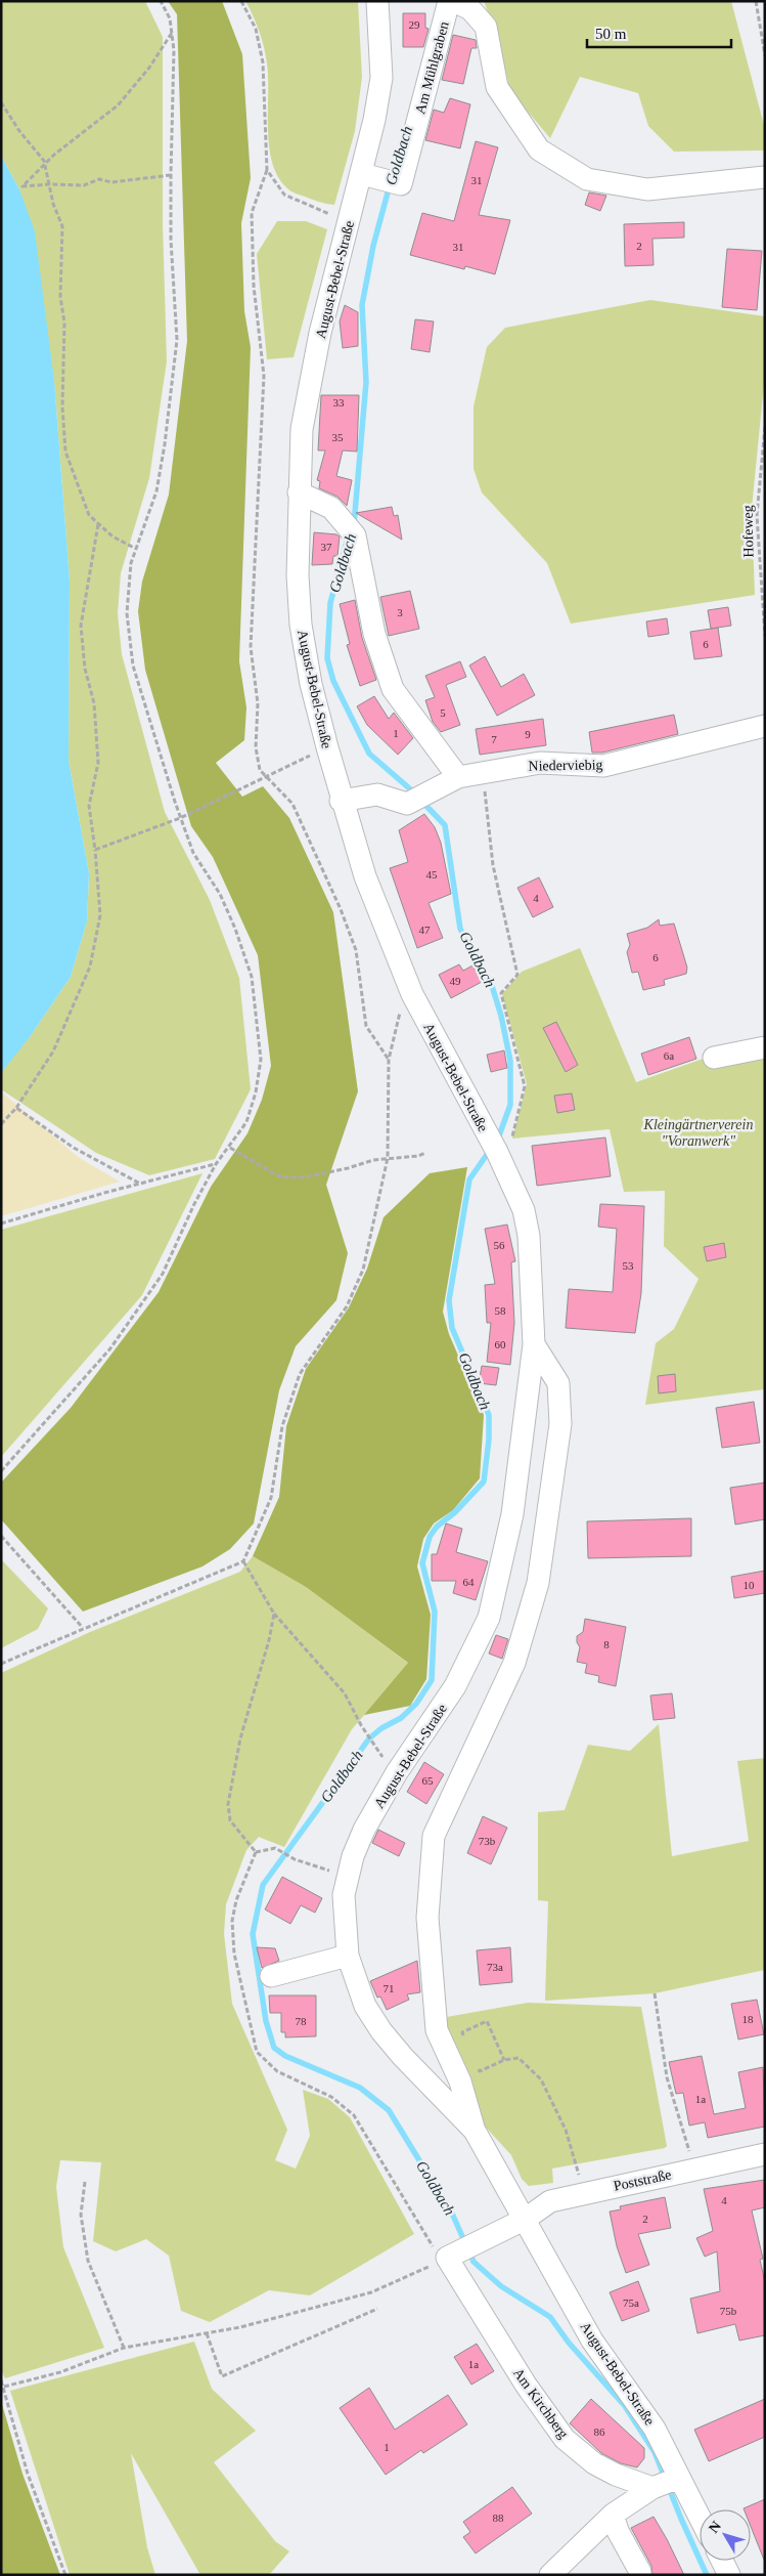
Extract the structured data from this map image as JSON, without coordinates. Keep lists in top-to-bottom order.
{
  "streets": {
    "street": [
      "Am Mühlgraben",
      "August-Bebel-Straße",
      "Niederviebig",
      "Poststraße",
      "Am Kirchberg"
    ],
    "path": ["Hofeweg"]
  },
  "crossings": [
    ["Am Mühlgraben", "August-Bebel-Straße"],
    ["August-Bebel-Straße", "Niederviebig"],
    ["August-Bebel-Straße", "Poststraße"]
  ],
  "water": ["Goldbach"],
  "parks": ["Kleingärtnerverein \"Voranwerk\""],
  "house_numbers": [
    "29",
    "31",
    "2",
    "31",
    "33",
    "35",
    "37",
    "3",
    "6",
    "5",
    "1",
    "9",
    "7",
    "45",
    "4",
    "47",
    "6",
    "49",
    "6a",
    "56",
    "53",
    "58",
    "60",
    "64",
    "10",
    "8",
    "65",
    "73b",
    "73a",
    "71",
    "18",
    "78",
    "1a",
    "4",
    "2",
    "75a",
    "75b",
    "1a",
    "86",
    "1",
    "88"
  ],
  "scale_bar": "50 m",
  "north": "top left"
}
